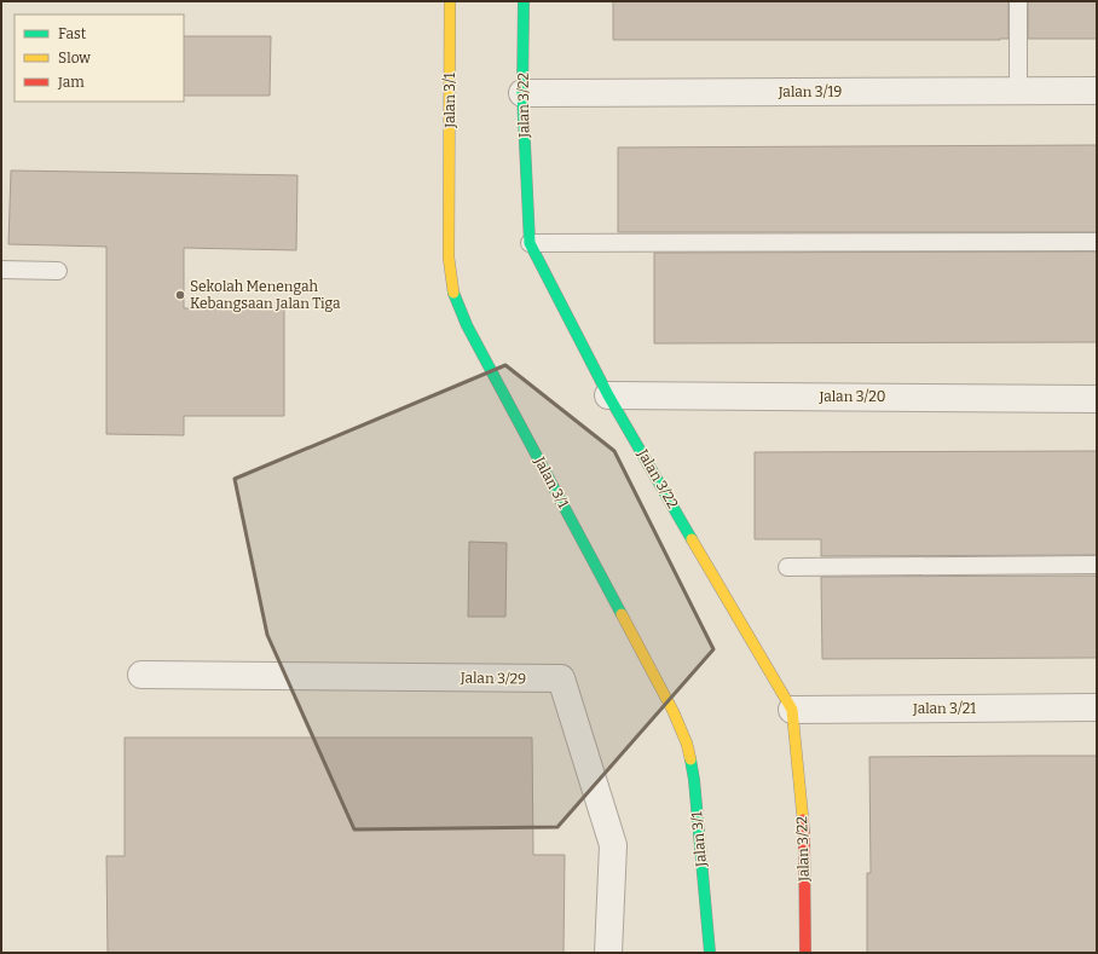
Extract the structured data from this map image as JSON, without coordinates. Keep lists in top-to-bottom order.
{
  "streets": {
    "street": [
      "Jalan 3/19",
      "Jalan 3/1",
      "Jalan 3/22",
      "Jalan 3/20",
      "Jalan 3/29",
      "Jalan 3/21"
    ]
  },
  "crossings": [
    ["Jalan 3/19", "Jalan 3/22"],
    ["Jalan 3/22", "Jalan 3/20"],
    ["Jalan 3/22", "Jalan 3/21"]
  ],
  "places": ["Sekolah Menengah Kebangsaan Jalan Tiga"],
  "legend": ["Fast", "Slow", "Jam"]
}
